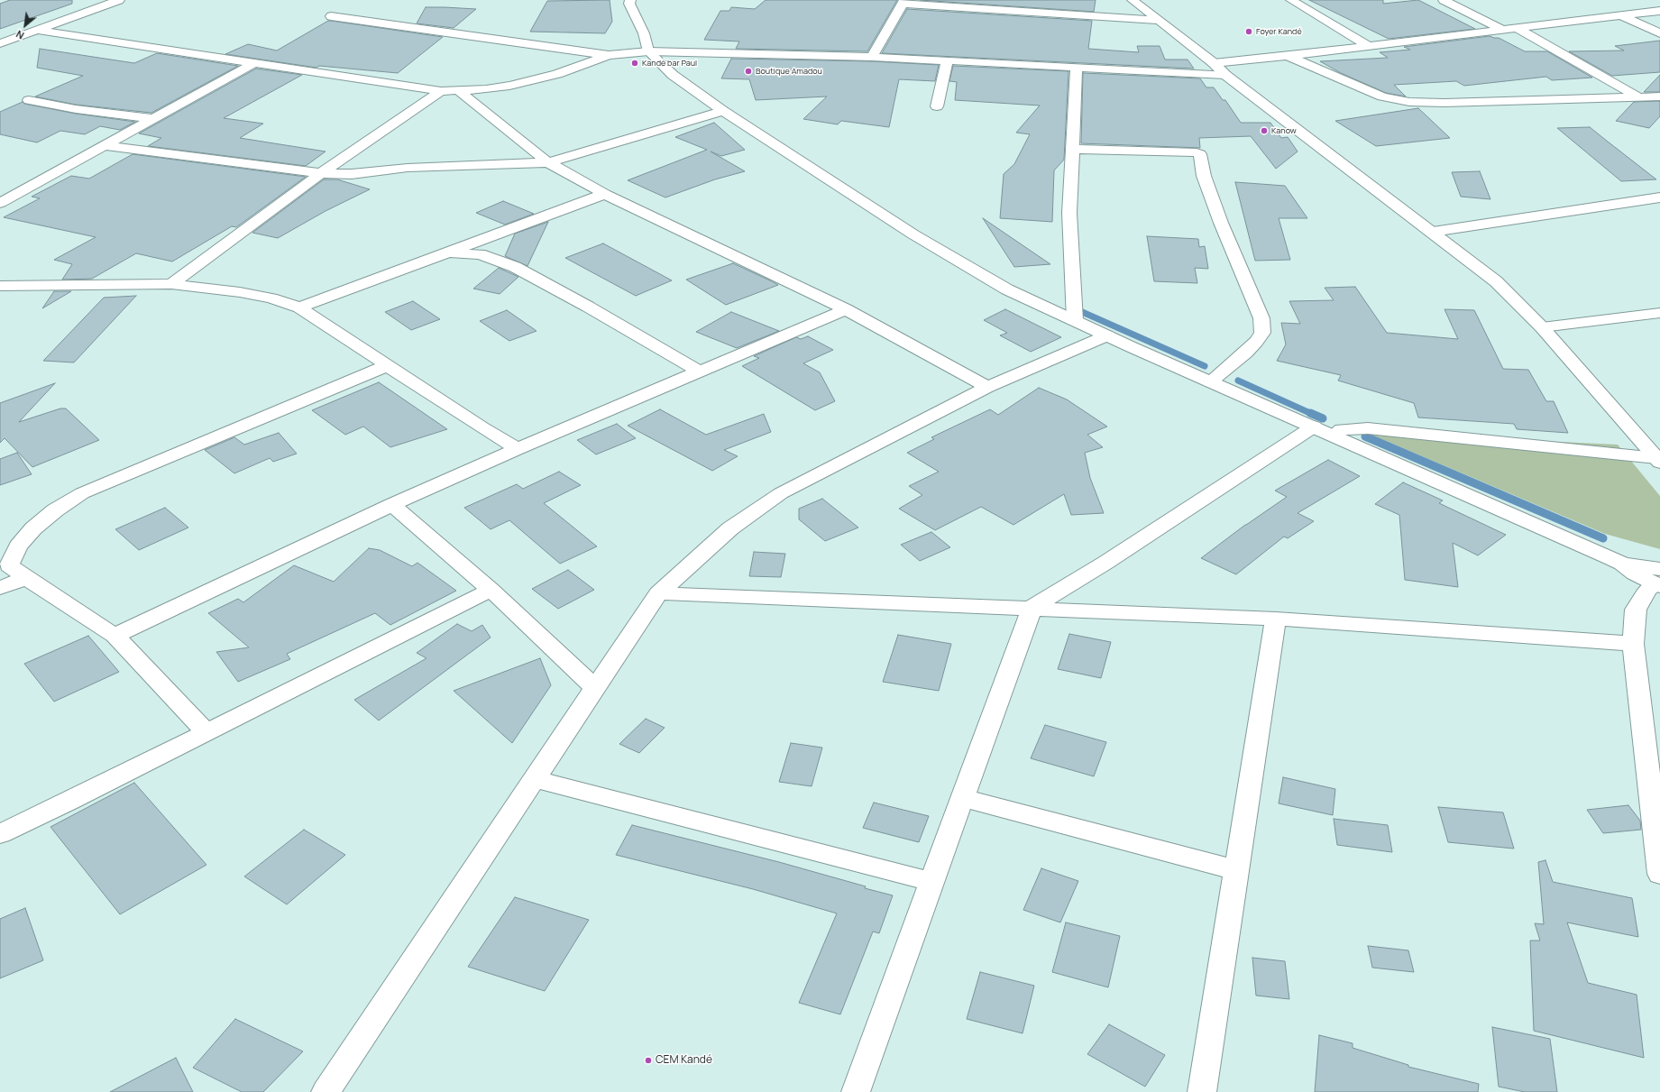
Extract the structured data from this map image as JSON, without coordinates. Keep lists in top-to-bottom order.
{
  "places": [
    "Foyer Kandé",
    "Kandé bar Paul",
    "Boutique Amadou",
    "Kanow",
    "CEM Kandé"
  ],
  "north": "bottom left"
}
